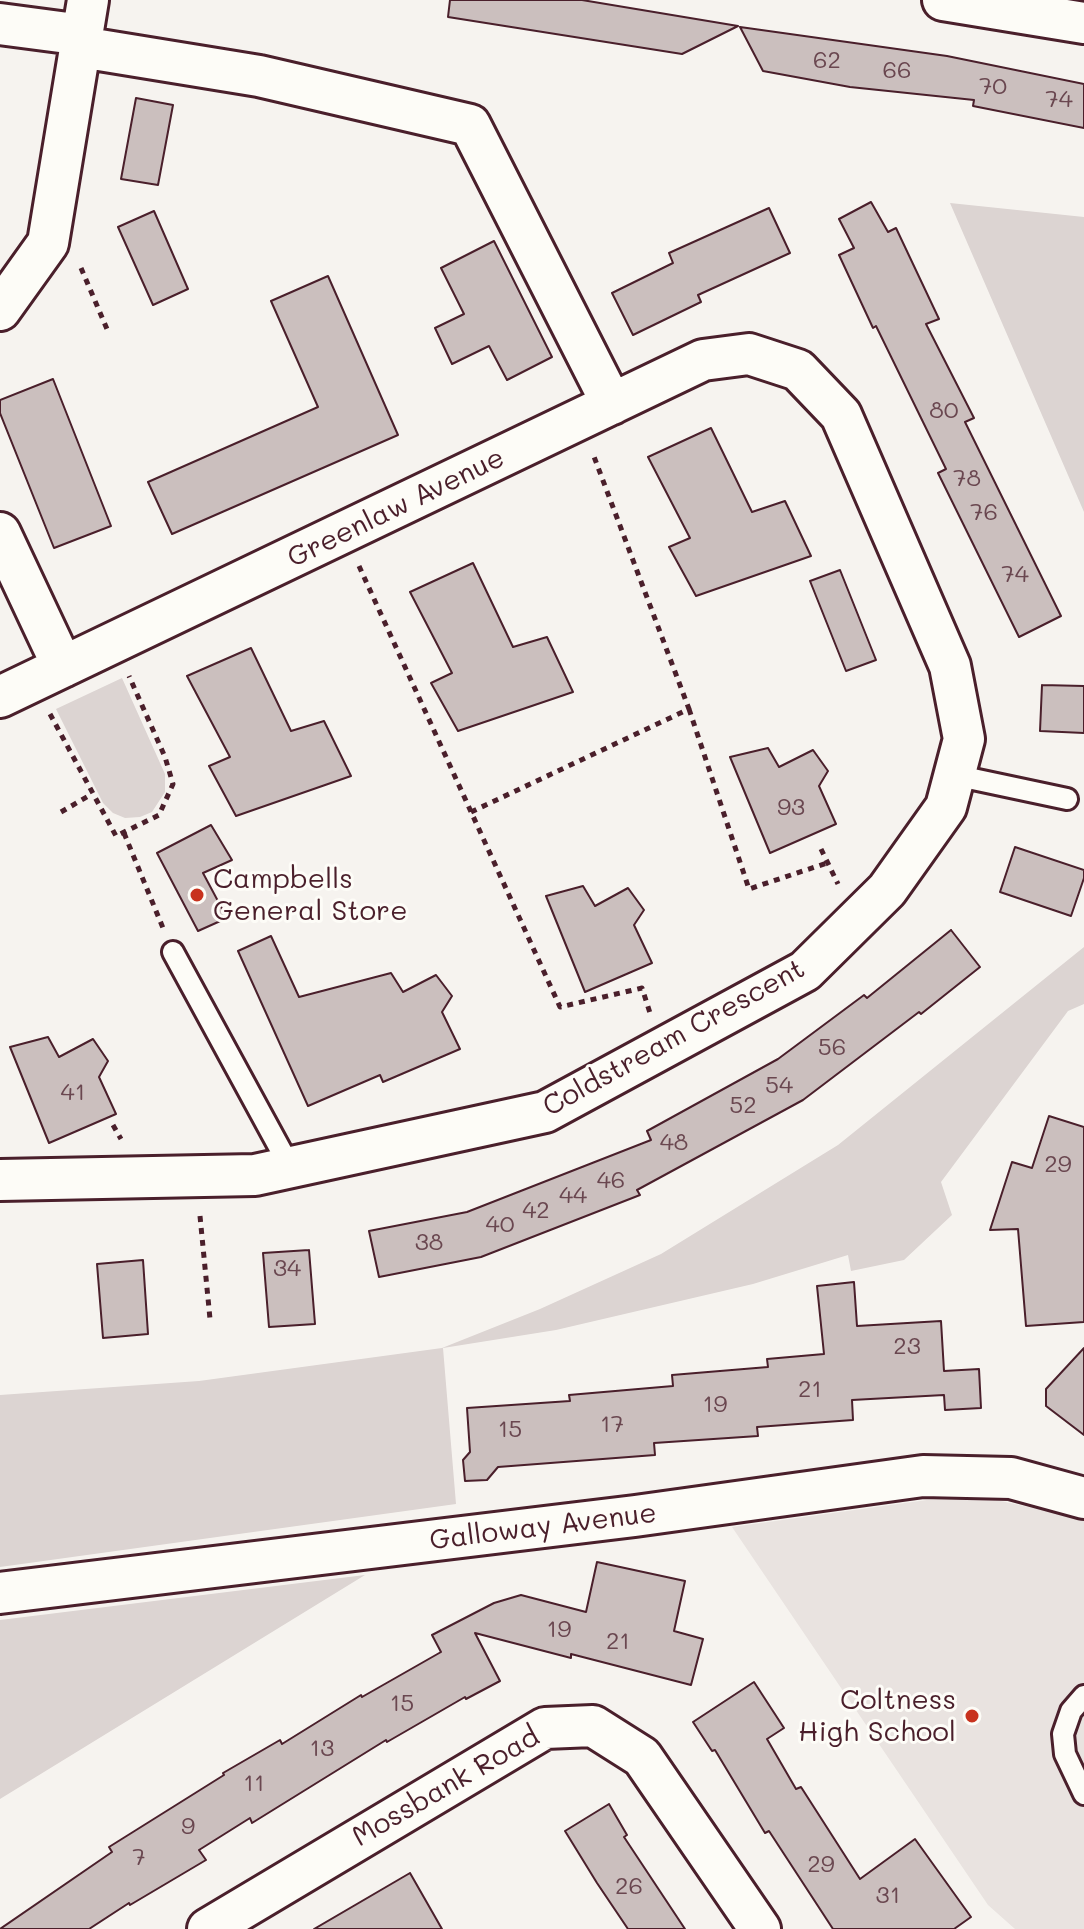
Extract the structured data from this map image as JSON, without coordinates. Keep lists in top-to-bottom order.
{
  "streets": {
    "street": [
      "Greenlaw Avenue",
      "Coldstream Crescent",
      "Galloway Avenue",
      "Mossbank Road"
    ]
  },
  "crossings": [
    ["Greenlaw Avenue", "Coldstream Crescent"]
  ],
  "places": ["Campbells General Store", "Coltness High School"],
  "house_numbers": [
    "62",
    "66",
    "70",
    "74",
    "80",
    "78",
    "76",
    "74",
    "93",
    "56",
    "54",
    "41",
    "52",
    "48",
    "29",
    "46",
    "44",
    "42",
    "40",
    "38",
    "34",
    "23",
    "21",
    "19",
    "17",
    "15",
    "19",
    "21",
    "15",
    "13",
    "11",
    "9",
    "7",
    "29",
    "26",
    "31"
  ]
}
